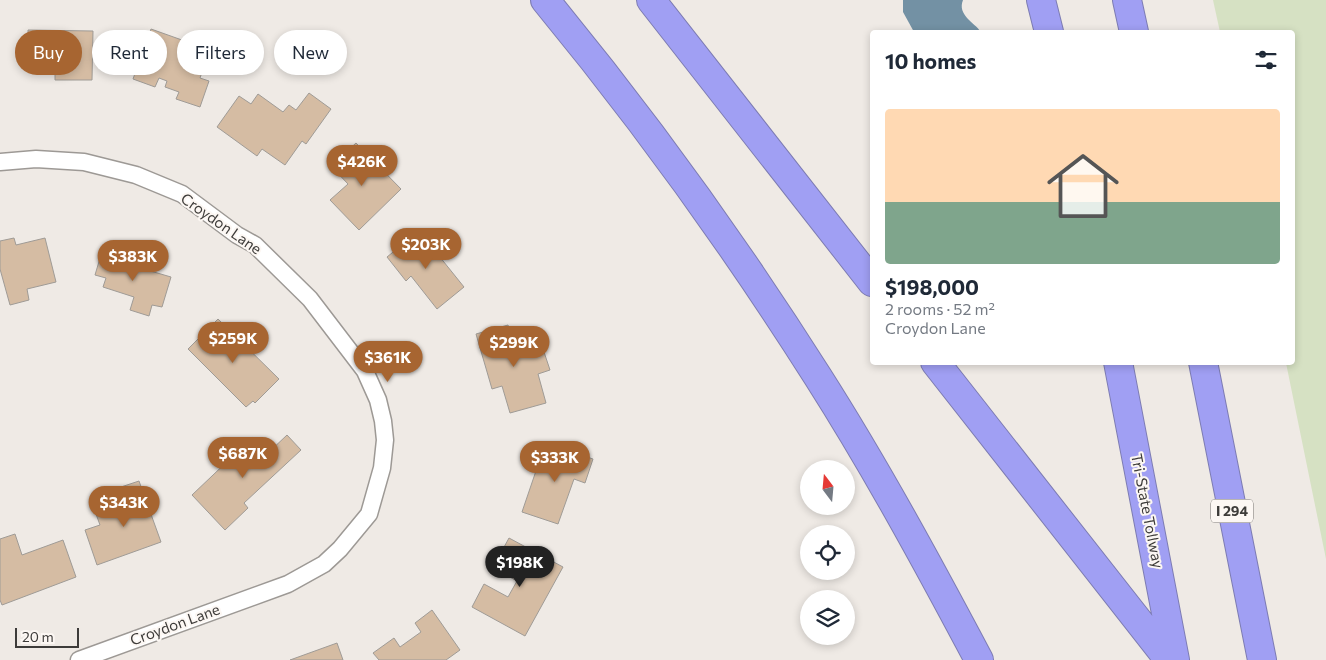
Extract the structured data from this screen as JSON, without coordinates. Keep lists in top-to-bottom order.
{
  "streets": {
    "highway": ["Tri-State Tollway", "I 294"],
    "street": ["Croydon Lane"]
  },
  "scale_bar": "20 m",
  "north": "top",
  "page": {
    "chip": [
      "Buy",
      "Rent",
      "Filters",
      "New"
    ],
    "heading": "10 homes",
    "list": [
      {
        "name": "$198,000",
        "note": "2 rooms · 52 m² · Croydon Lane"
      }
    ],
    "price": [
      "$426K",
      "$203K",
      "$383K",
      "$259K",
      "$299K",
      "$361K",
      "$687K",
      "$333K",
      "$343K",
      "$198K"
    ],
    "scale": "20 m"
  }
}
